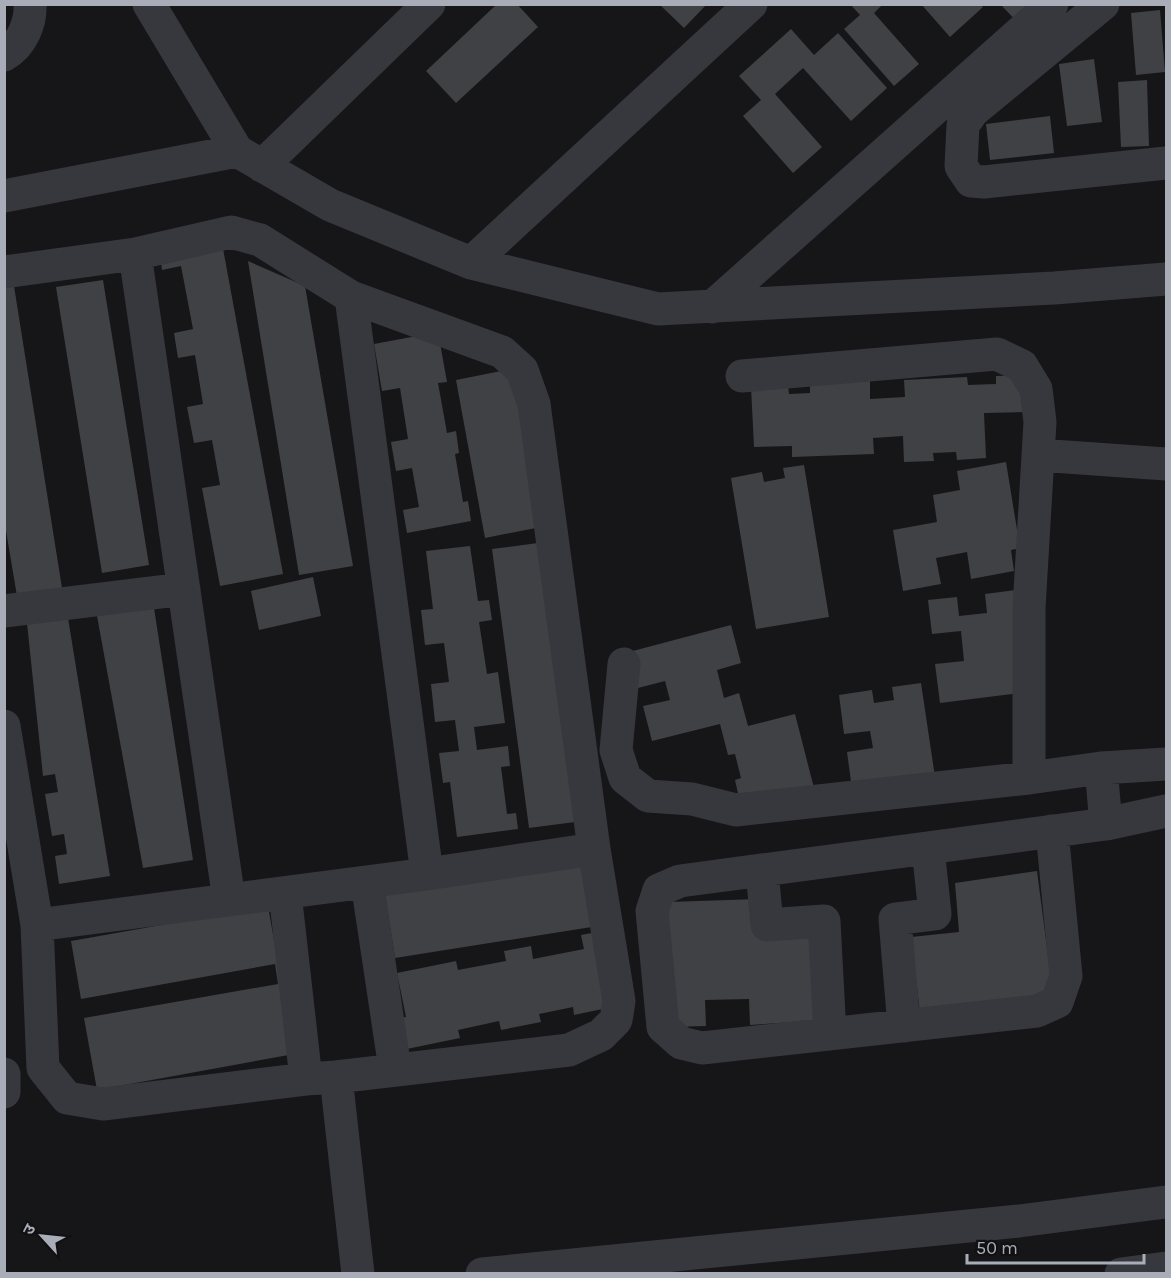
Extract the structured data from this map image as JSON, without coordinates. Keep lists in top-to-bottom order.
{
  "scale_bar": "50 m",
  "north": "top left"
}
